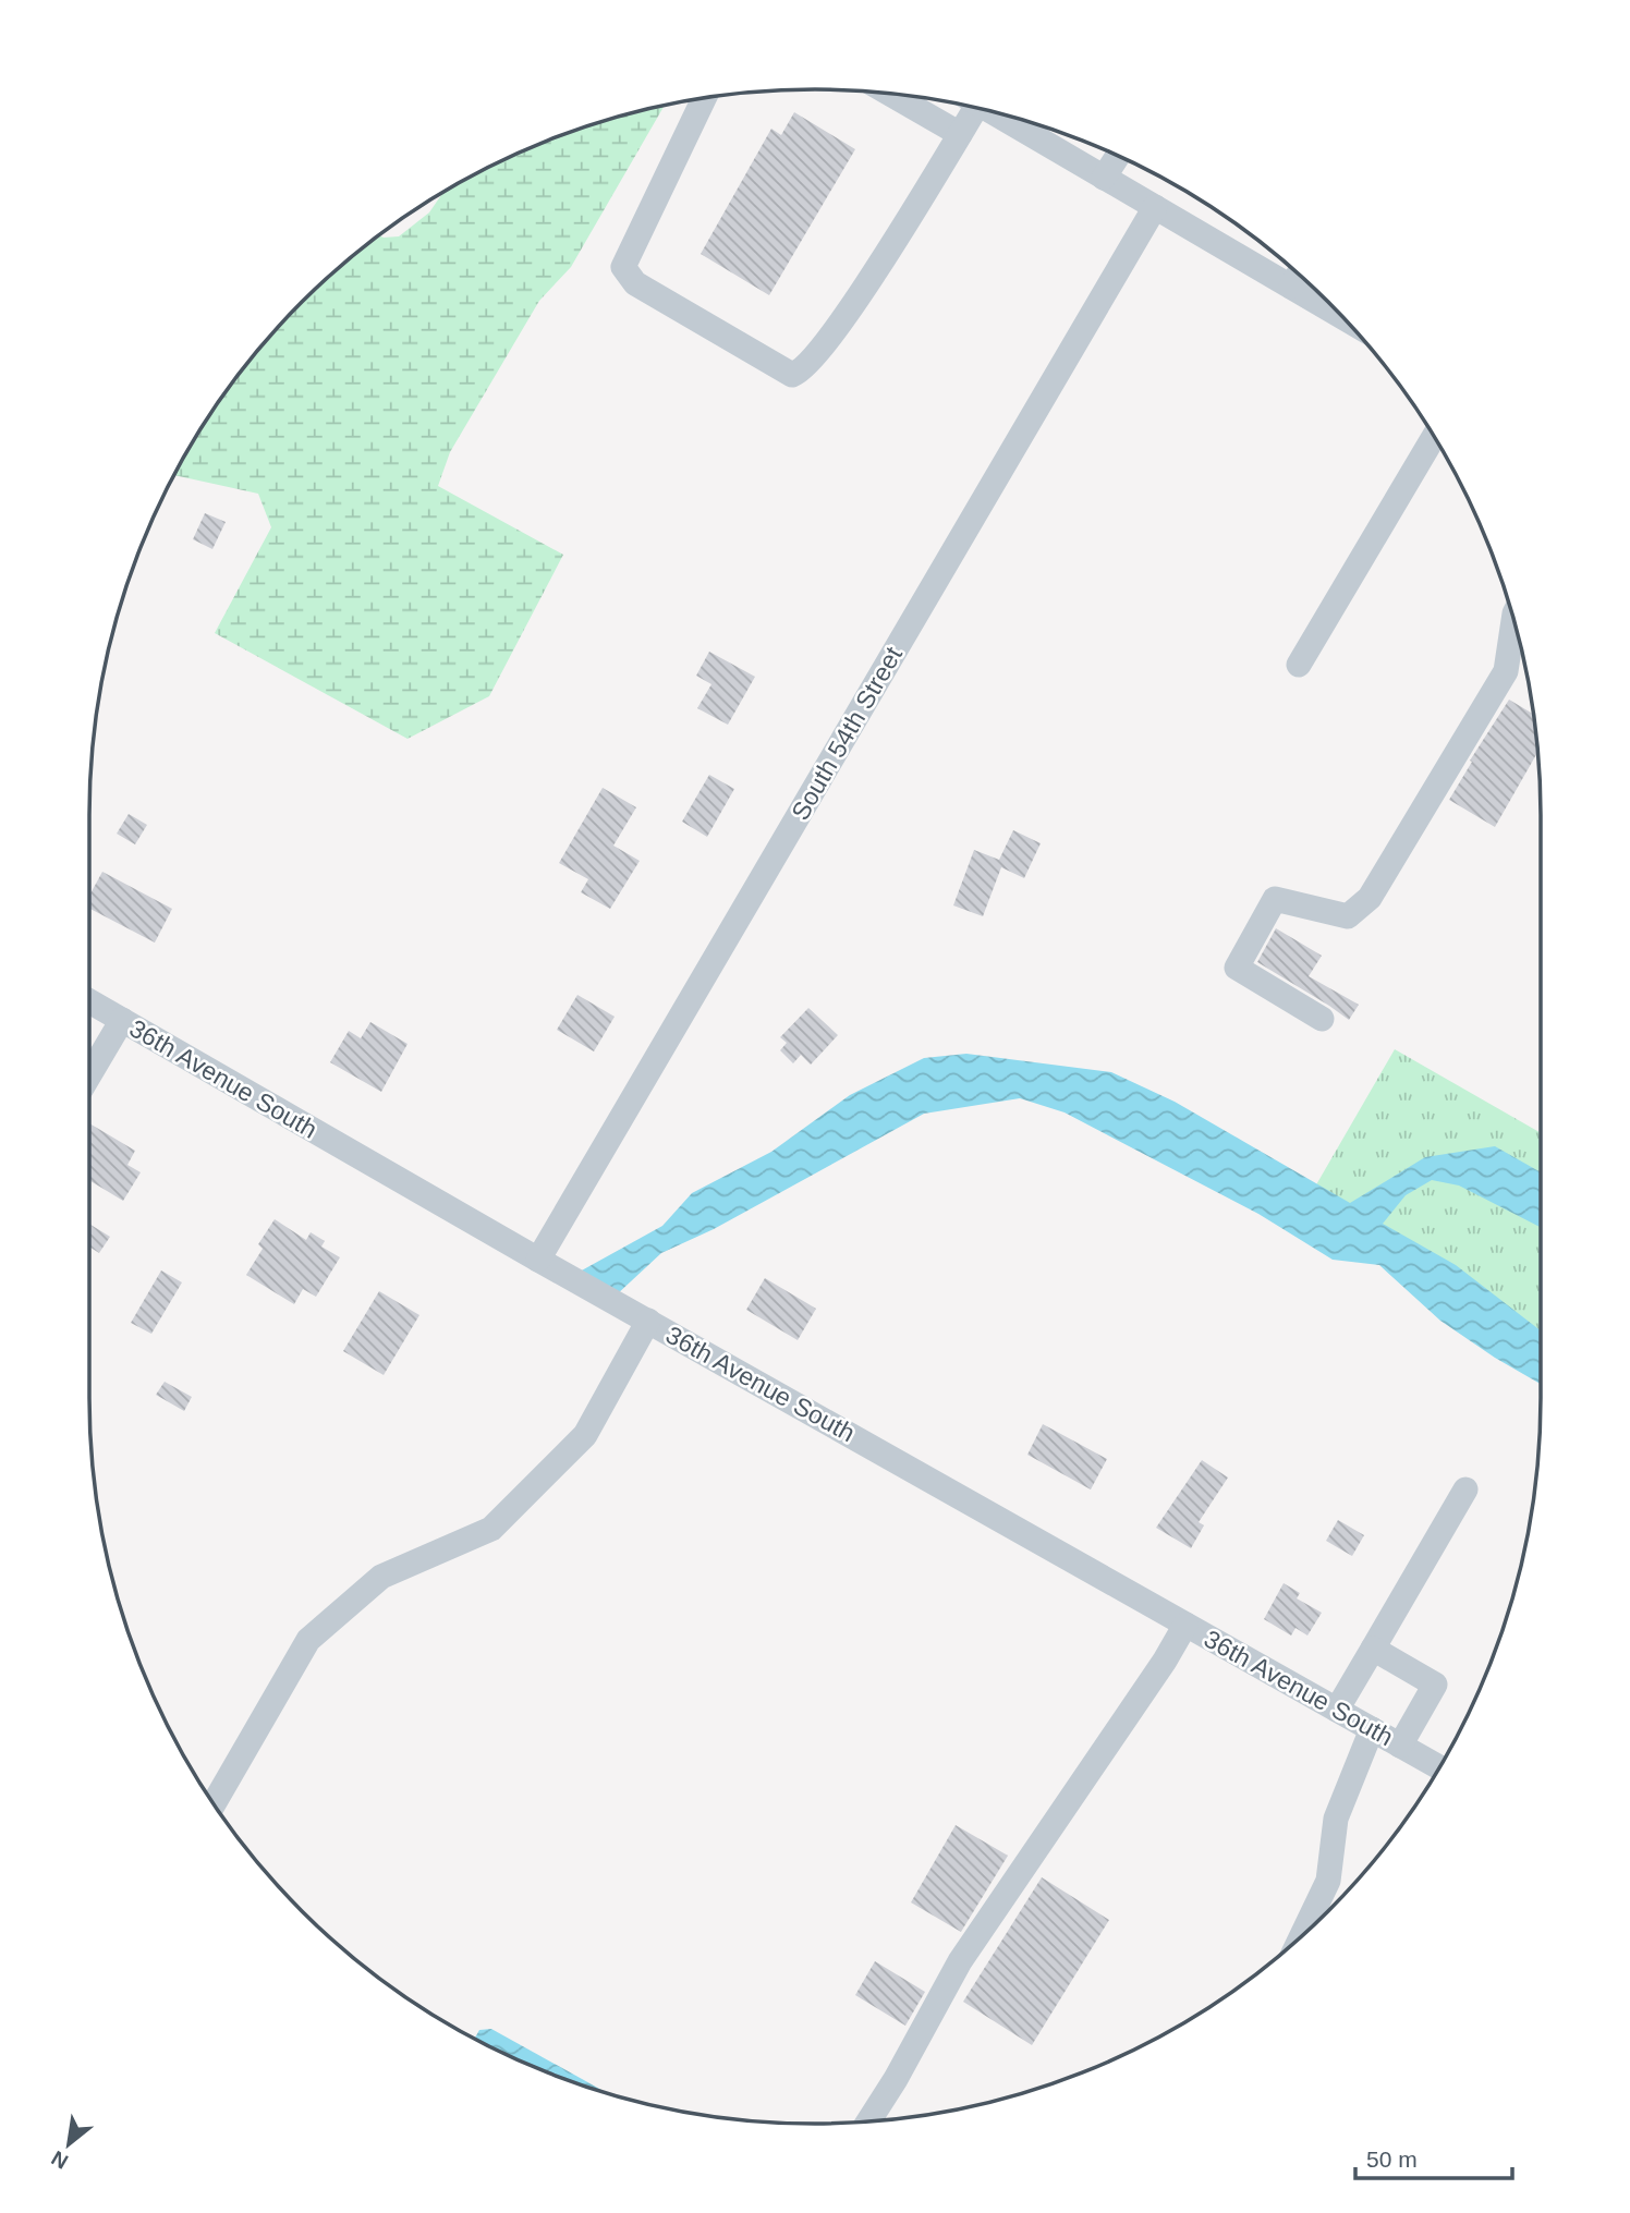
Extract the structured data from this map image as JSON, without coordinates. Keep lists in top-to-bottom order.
{
  "streets": {
    "street": ["South 54th Street", "36th Avenue South"]
  },
  "crossings": [
    ["South 54th Street", "36th Avenue South"]
  ],
  "scale_bar": "50 m",
  "north": "bottom left"
}
